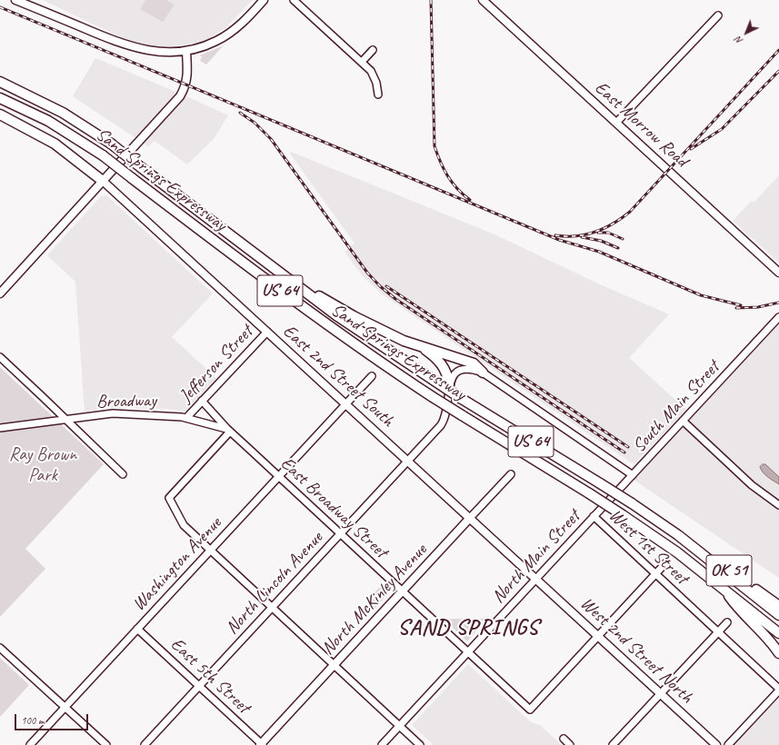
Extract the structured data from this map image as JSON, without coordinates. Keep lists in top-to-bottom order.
{
  "streets": {
    "highway": ["Sand Springs Expressway", "US 64", "OK 51"],
    "main road": [
      "East Morrow Road",
      "East 2nd Street South",
      "North McKinley Avenue",
      "West 2nd Street North"
    ],
    "street": [
      "Jefferson Street",
      "Broadway",
      "South Main Street",
      "East Broadway Street",
      "West 1st Street",
      "North Main Street",
      "Washington Avenue",
      "North Lincoln Avenue",
      "East 5th Street"
    ]
  },
  "crossings": [
    ["Sand Springs Expressway", "OK 51"],
    ["Jefferson Street", "East 2nd Street South"],
    ["Jefferson Street", "Broadway"],
    ["Jefferson Street", "East Broadway Street"],
    ["East 2nd Street South", "North Main Street"],
    ["East 2nd Street South", "Washington Avenue"],
    ["East 2nd Street South", "North Lincoln Avenue"],
    ["East 2nd Street South", "North McKinley Avenue"],
    ["East 2nd Street South", "West 2nd Street North"],
    ["Broadway", "East Broadway Street"],
    ["South Main Street", "West 1st Street"],
    ["South Main Street", "North Main Street"],
    ["East Broadway Street", "North Main Street"],
    ["East Broadway Street", "Washington Avenue"],
    ["East Broadway Street", "North Lincoln Avenue"],
    ["East Broadway Street", "North McKinley Avenue"],
    ["East Broadway Street", "West 2nd Street North"],
    ["West 1st Street", "North Main Street"],
    ["North Main Street", "West 2nd Street North"],
    ["Washington Avenue", "East 5th Street"],
    ["North Lincoln Avenue", "East 5th Street"],
    ["North McKinley Avenue", "East 5th Street"]
  ],
  "districts": ["SAND SPRINGS"],
  "parks": ["Ray Brown Park"],
  "scale_bar": "100 m",
  "north": "bottom left"
}
